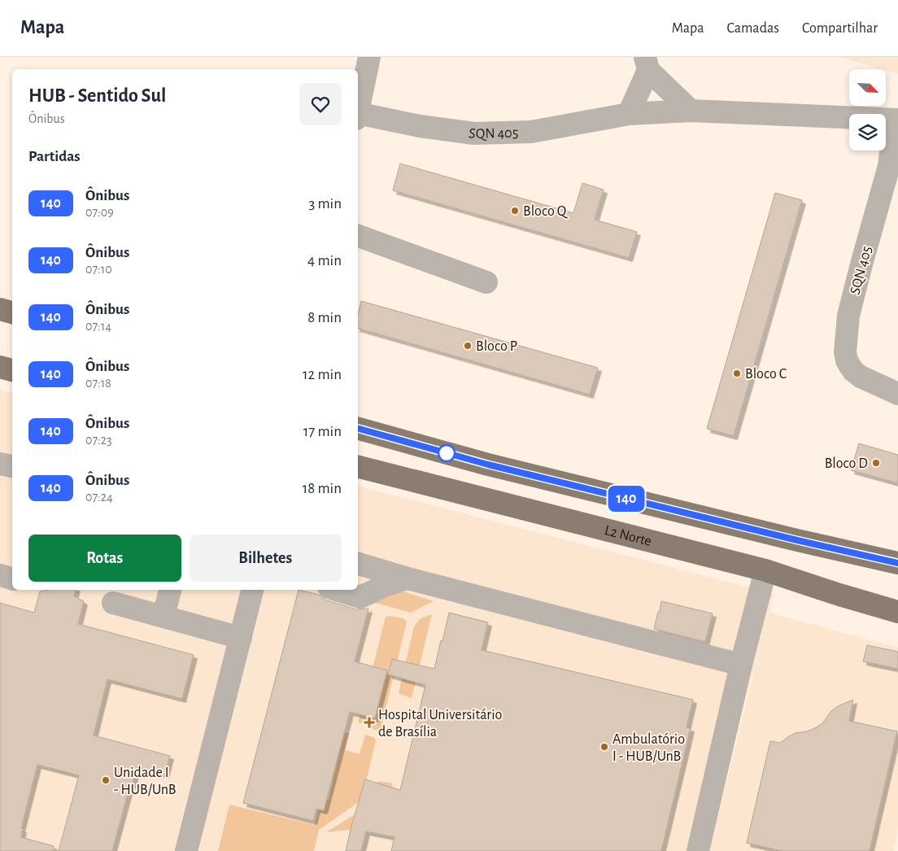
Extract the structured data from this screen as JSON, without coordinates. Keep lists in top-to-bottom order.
{
  "streets": {
    "main road": ["L2 Norte"],
    "street": ["SQN 405"]
  },
  "places": {
    "other": [
      "Bloco Q",
      "Bloco P",
      "Bloco C",
      "Bloco D",
      "Ambulatório I - HUB/UnB",
      "Unidade I - HUB/UnB"
    ],
    "health": ["Hospital Universitário de Brasília"]
  },
  "lines": ["bus line 140"],
  "north": "bottom right",
  "page": {
    "header": "Mapa",
    "nav": ["Mapa", "Camadas", "Compartilhar"],
    "on_map": "140",
    "heading": [
      ["HUB - Sentido Sul", "Ônibus"],
      "Partidas"
    ],
    "list": [
      {
        "mark": "140",
        "name": "Ônibus",
        "note": "07:09",
        "value": "3 min"
      },
      {
        "mark": "140",
        "name": "Ônibus",
        "note": "07:10",
        "value": "4 min"
      },
      {
        "mark": "140",
        "name": "Ônibus",
        "note": "07:14",
        "value": "8 min"
      },
      {
        "mark": "140",
        "name": "Ônibus",
        "note": "07:18",
        "value": "12 min"
      },
      {
        "mark": "140",
        "name": "Ônibus",
        "note": "07:23",
        "value": "17 min"
      },
      {
        "mark": "140",
        "name": "Ônibus",
        "note": "07:24",
        "value": "18 min"
      }
    ],
    "buttons": ["Rotas", "Bilhetes"]
  }
}
